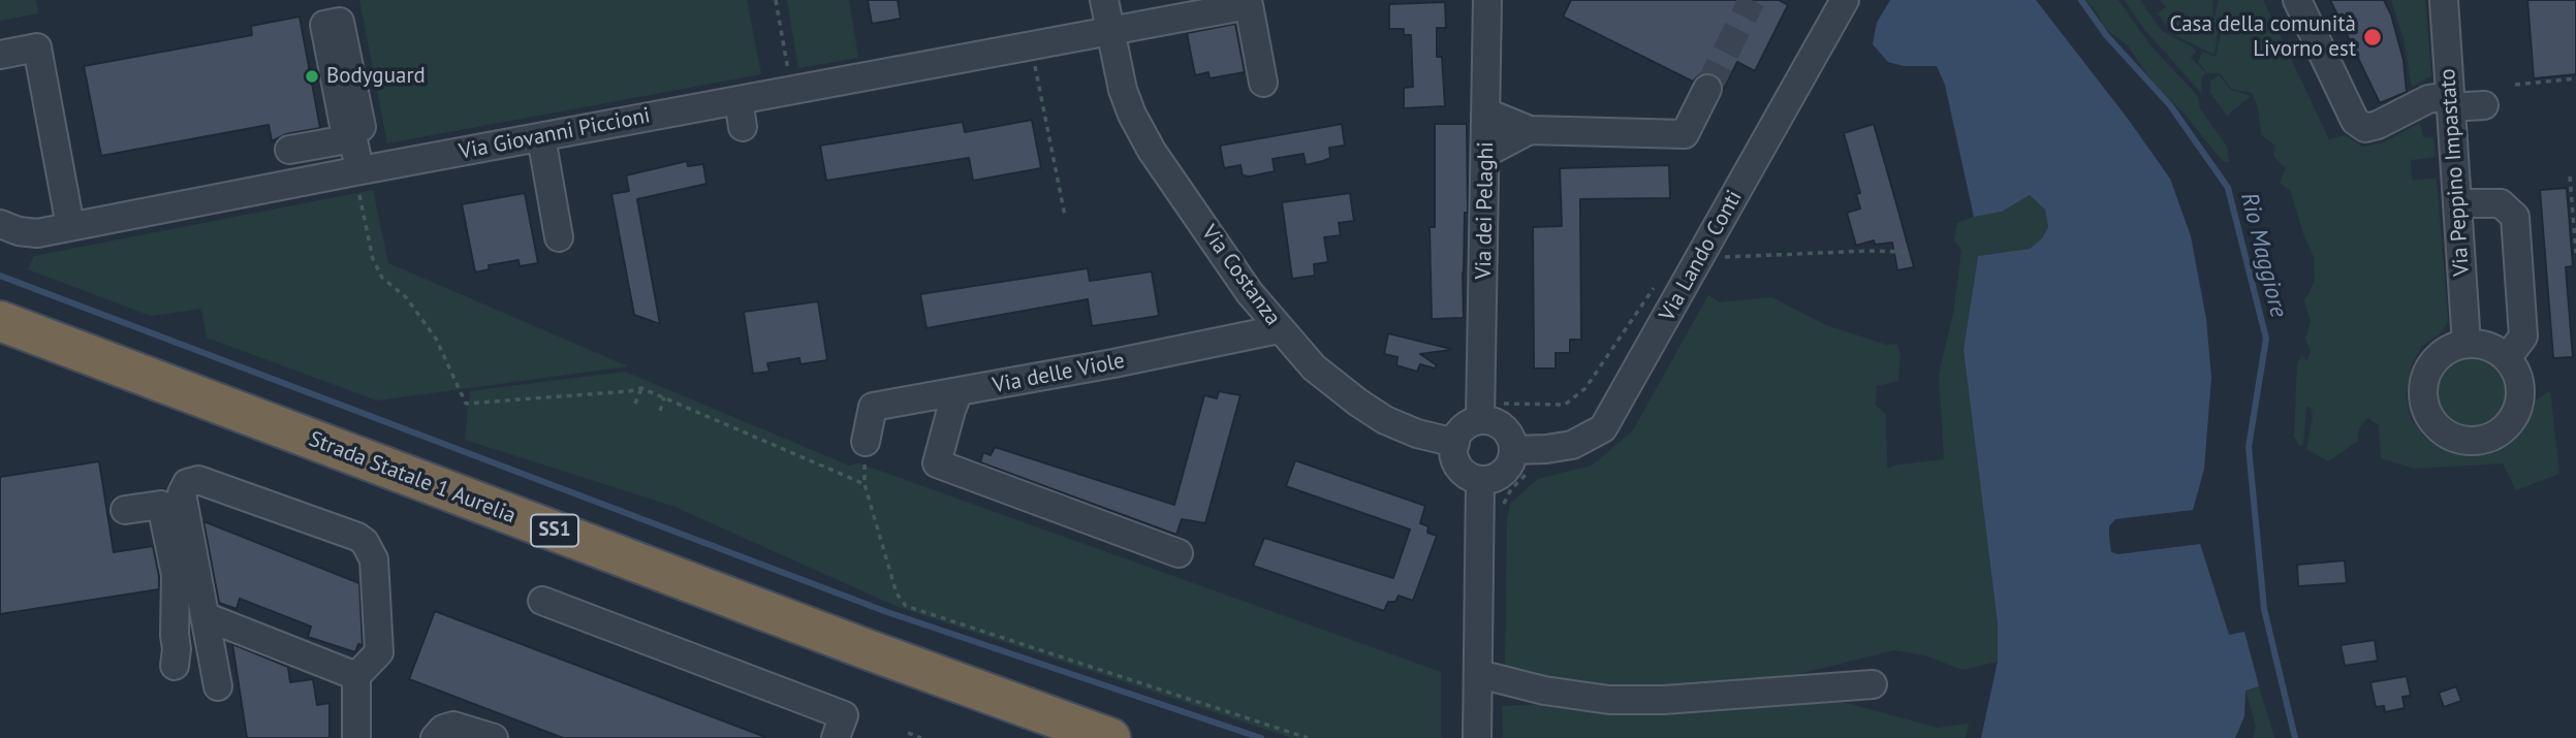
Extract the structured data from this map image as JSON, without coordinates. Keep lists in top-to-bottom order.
{
  "streets": {
    "highway": ["Strada Statale 1 Aurelia", "SS1"],
    "street": [
      "Via Giovanni Piccioni",
      "Via Peppino Impastato",
      "Via dei Pelaghi",
      "Via Lando Conti",
      "Via Costanza",
      "Via delle Viole"
    ]
  },
  "crossings": [
    ["Via Giovanni Piccioni", "Via Costanza"],
    ["Via dei Pelaghi", "Via Lando Conti"],
    ["Via dei Pelaghi", "Via Costanza"],
    ["Via Lando Conti", "Via Costanza"],
    ["Via Costanza", "Via delle Viole"]
  ],
  "water": ["Rio Maggiore"],
  "places": ["Casa della comunità Livorno est", "Bodyguard"]
}
